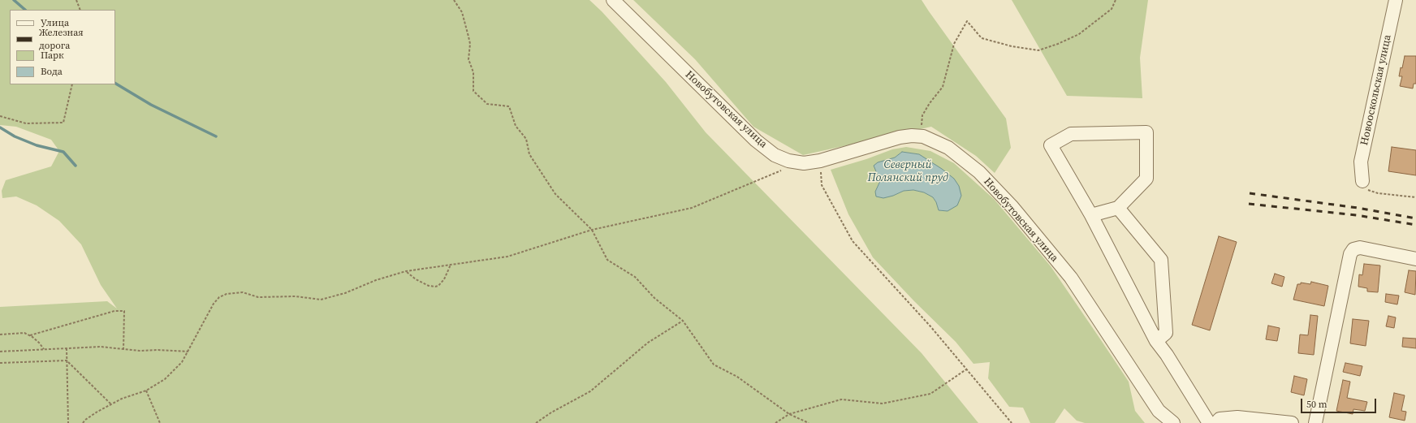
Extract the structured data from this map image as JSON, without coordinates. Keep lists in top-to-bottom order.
{
  "streets": {
    "street": ["Новооскольская улица", "Новобутовская улица"]
  },
  "water": ["Северный Полянский пруд"],
  "legend": [
    "Улица",
    "Железная дорога",
    "Парк",
    "Вода"
  ],
  "scale_bar": "50 m"
}
